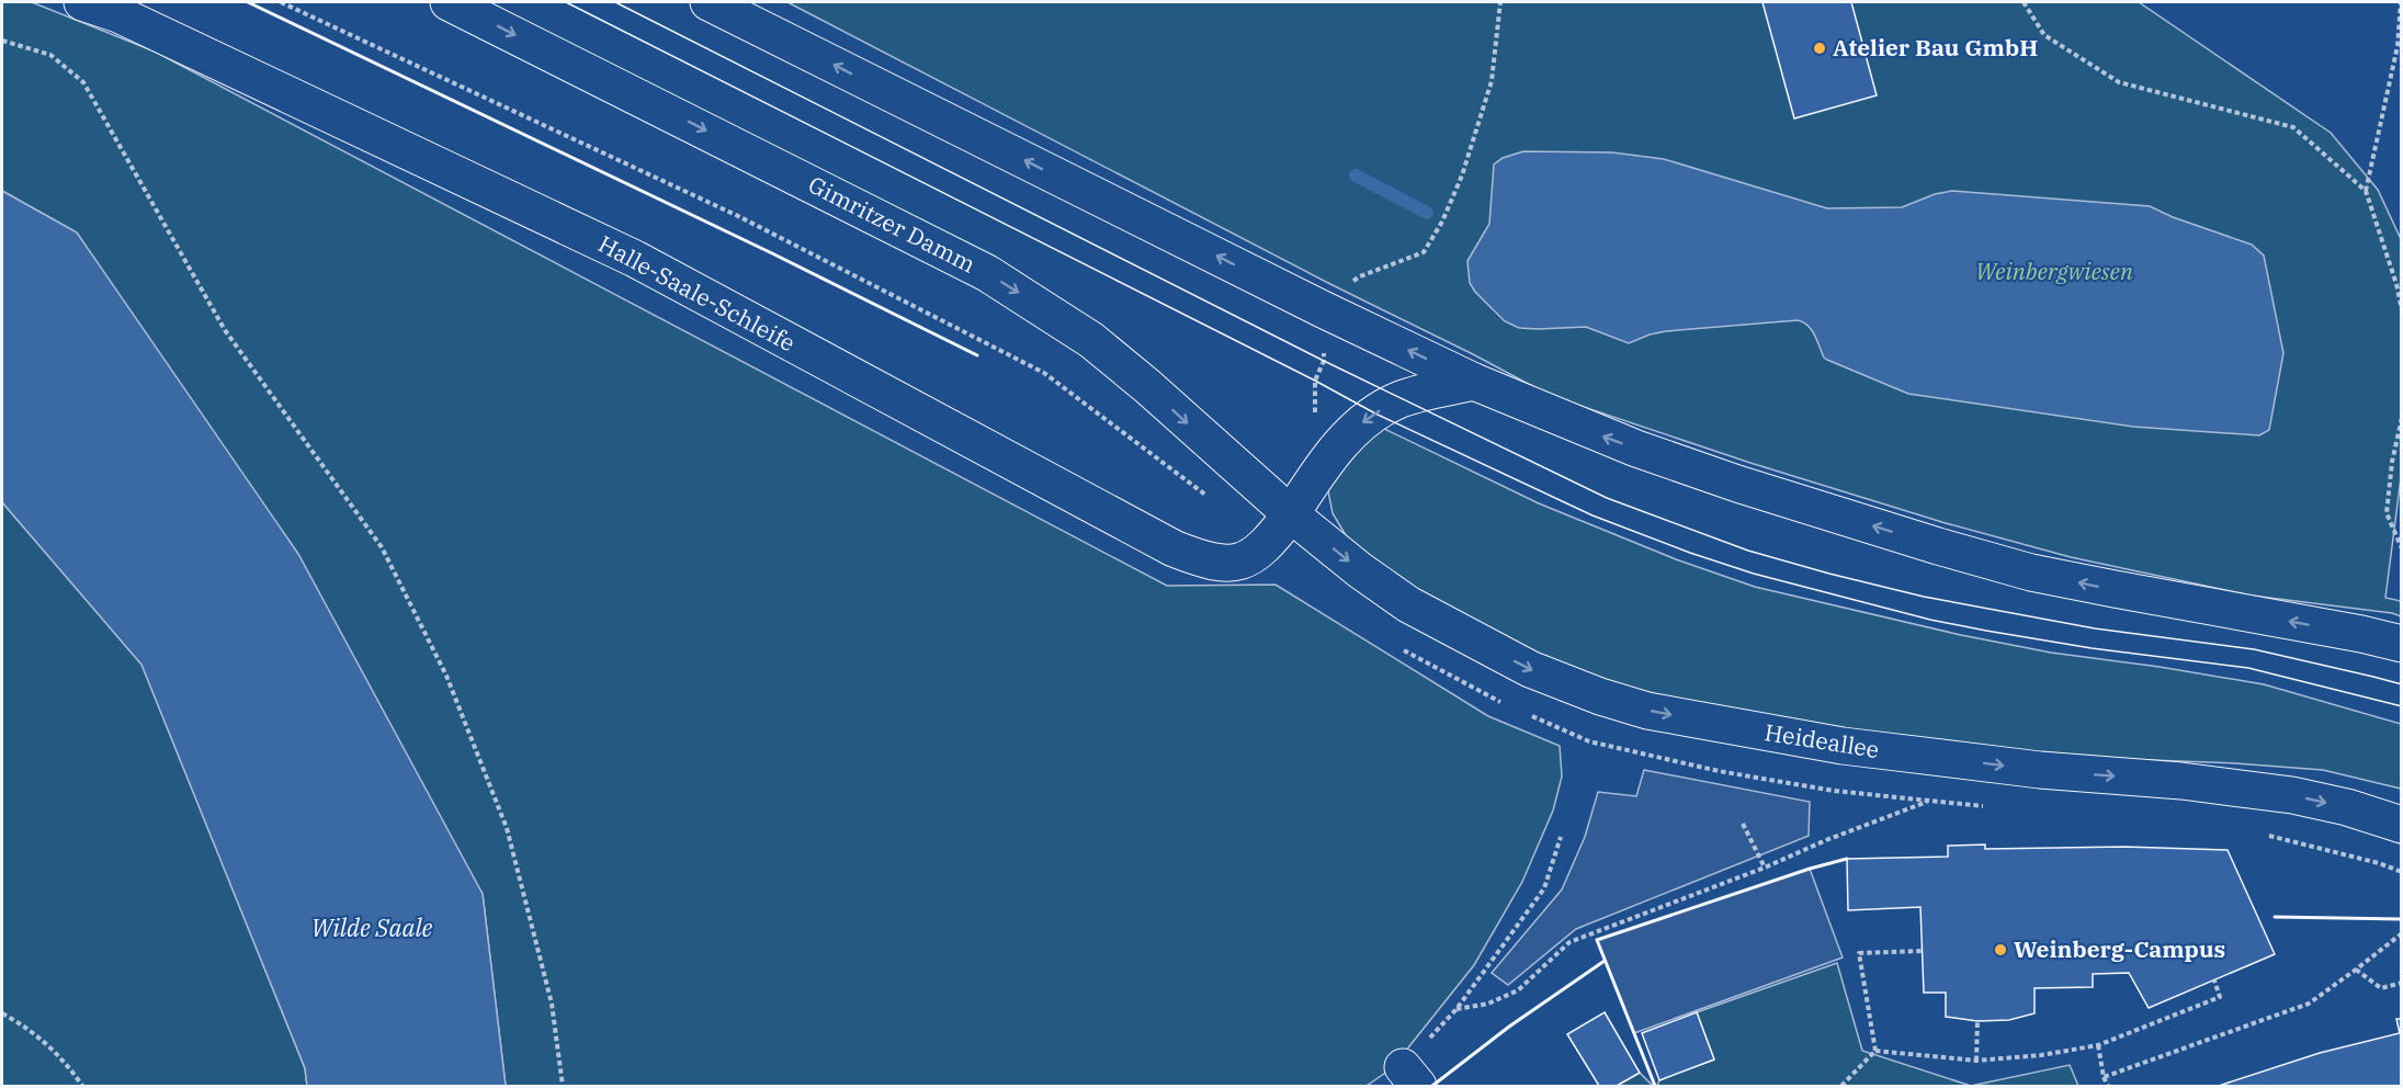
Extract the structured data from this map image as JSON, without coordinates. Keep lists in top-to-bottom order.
{
  "streets": {
    "main road": ["Gimritzer Damm", "Halle-Saale-Schleife", "Heideallee"]
  },
  "crossings": [
    ["Gimritzer Damm", "Halle-Saale-Schleife"],
    ["Gimritzer Damm", "Heideallee"],
    ["Halle-Saale-Schleife", "Heideallee"]
  ],
  "water": ["Wilde Saale"],
  "parks": ["Weinbergwiesen"],
  "places": ["Atelier Bau GmbH", "Weinberg-Campus"]
}
